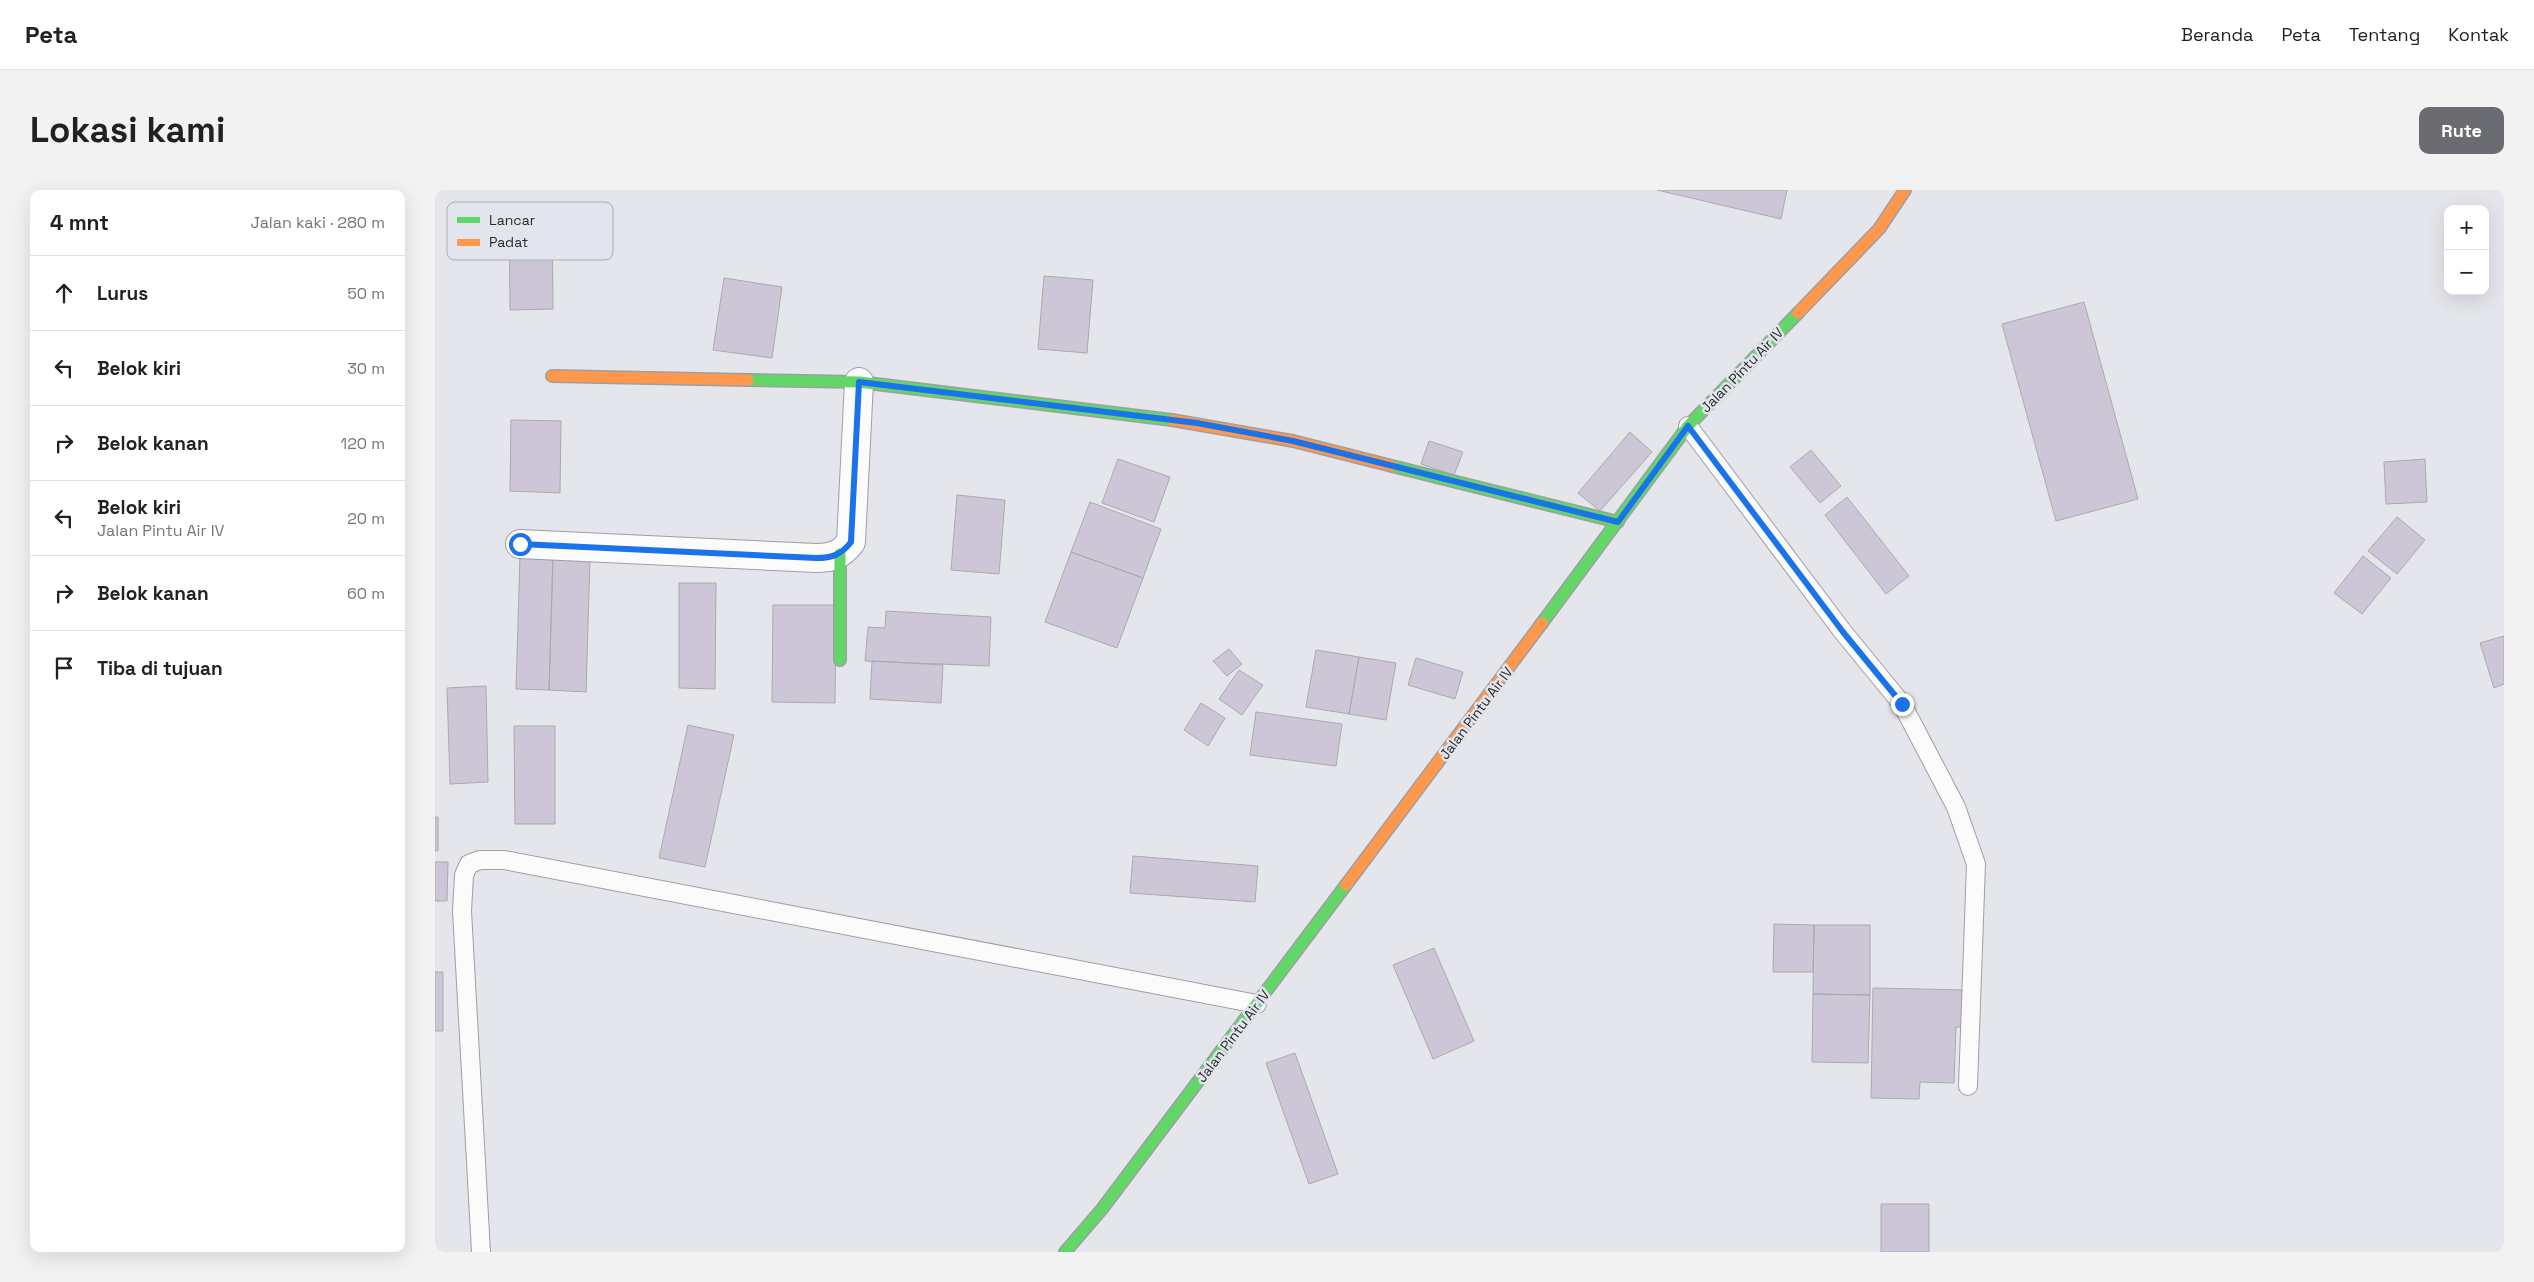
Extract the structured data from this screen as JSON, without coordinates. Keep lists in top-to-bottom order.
{
  "streets": {
    "main road": ["Jalan Pintu Air IV"]
  },
  "legend": ["Lancar", "Padat"],
  "page": {
    "header": "Peta",
    "nav": [
      "Beranda",
      "Peta",
      "Tentang",
      "Kontak"
    ],
    "buttons": "Rute",
    "title": "Lokasi kami",
    "heading": ["4 mnt", "Jalan kaki · 280 m"],
    "map_buttons": ["+", "−"],
    "list": [
      ["Lurus", "50 m"],
      ["Belok kiri", "30 m"],
      ["Belok kanan", "120 m"],
      ["Belok kiri", "Jalan Pintu Air IV", "20 m"],
      ["Belok kanan", "60 m"],
      "Tiba di tujuan"
    ]
  }
}
